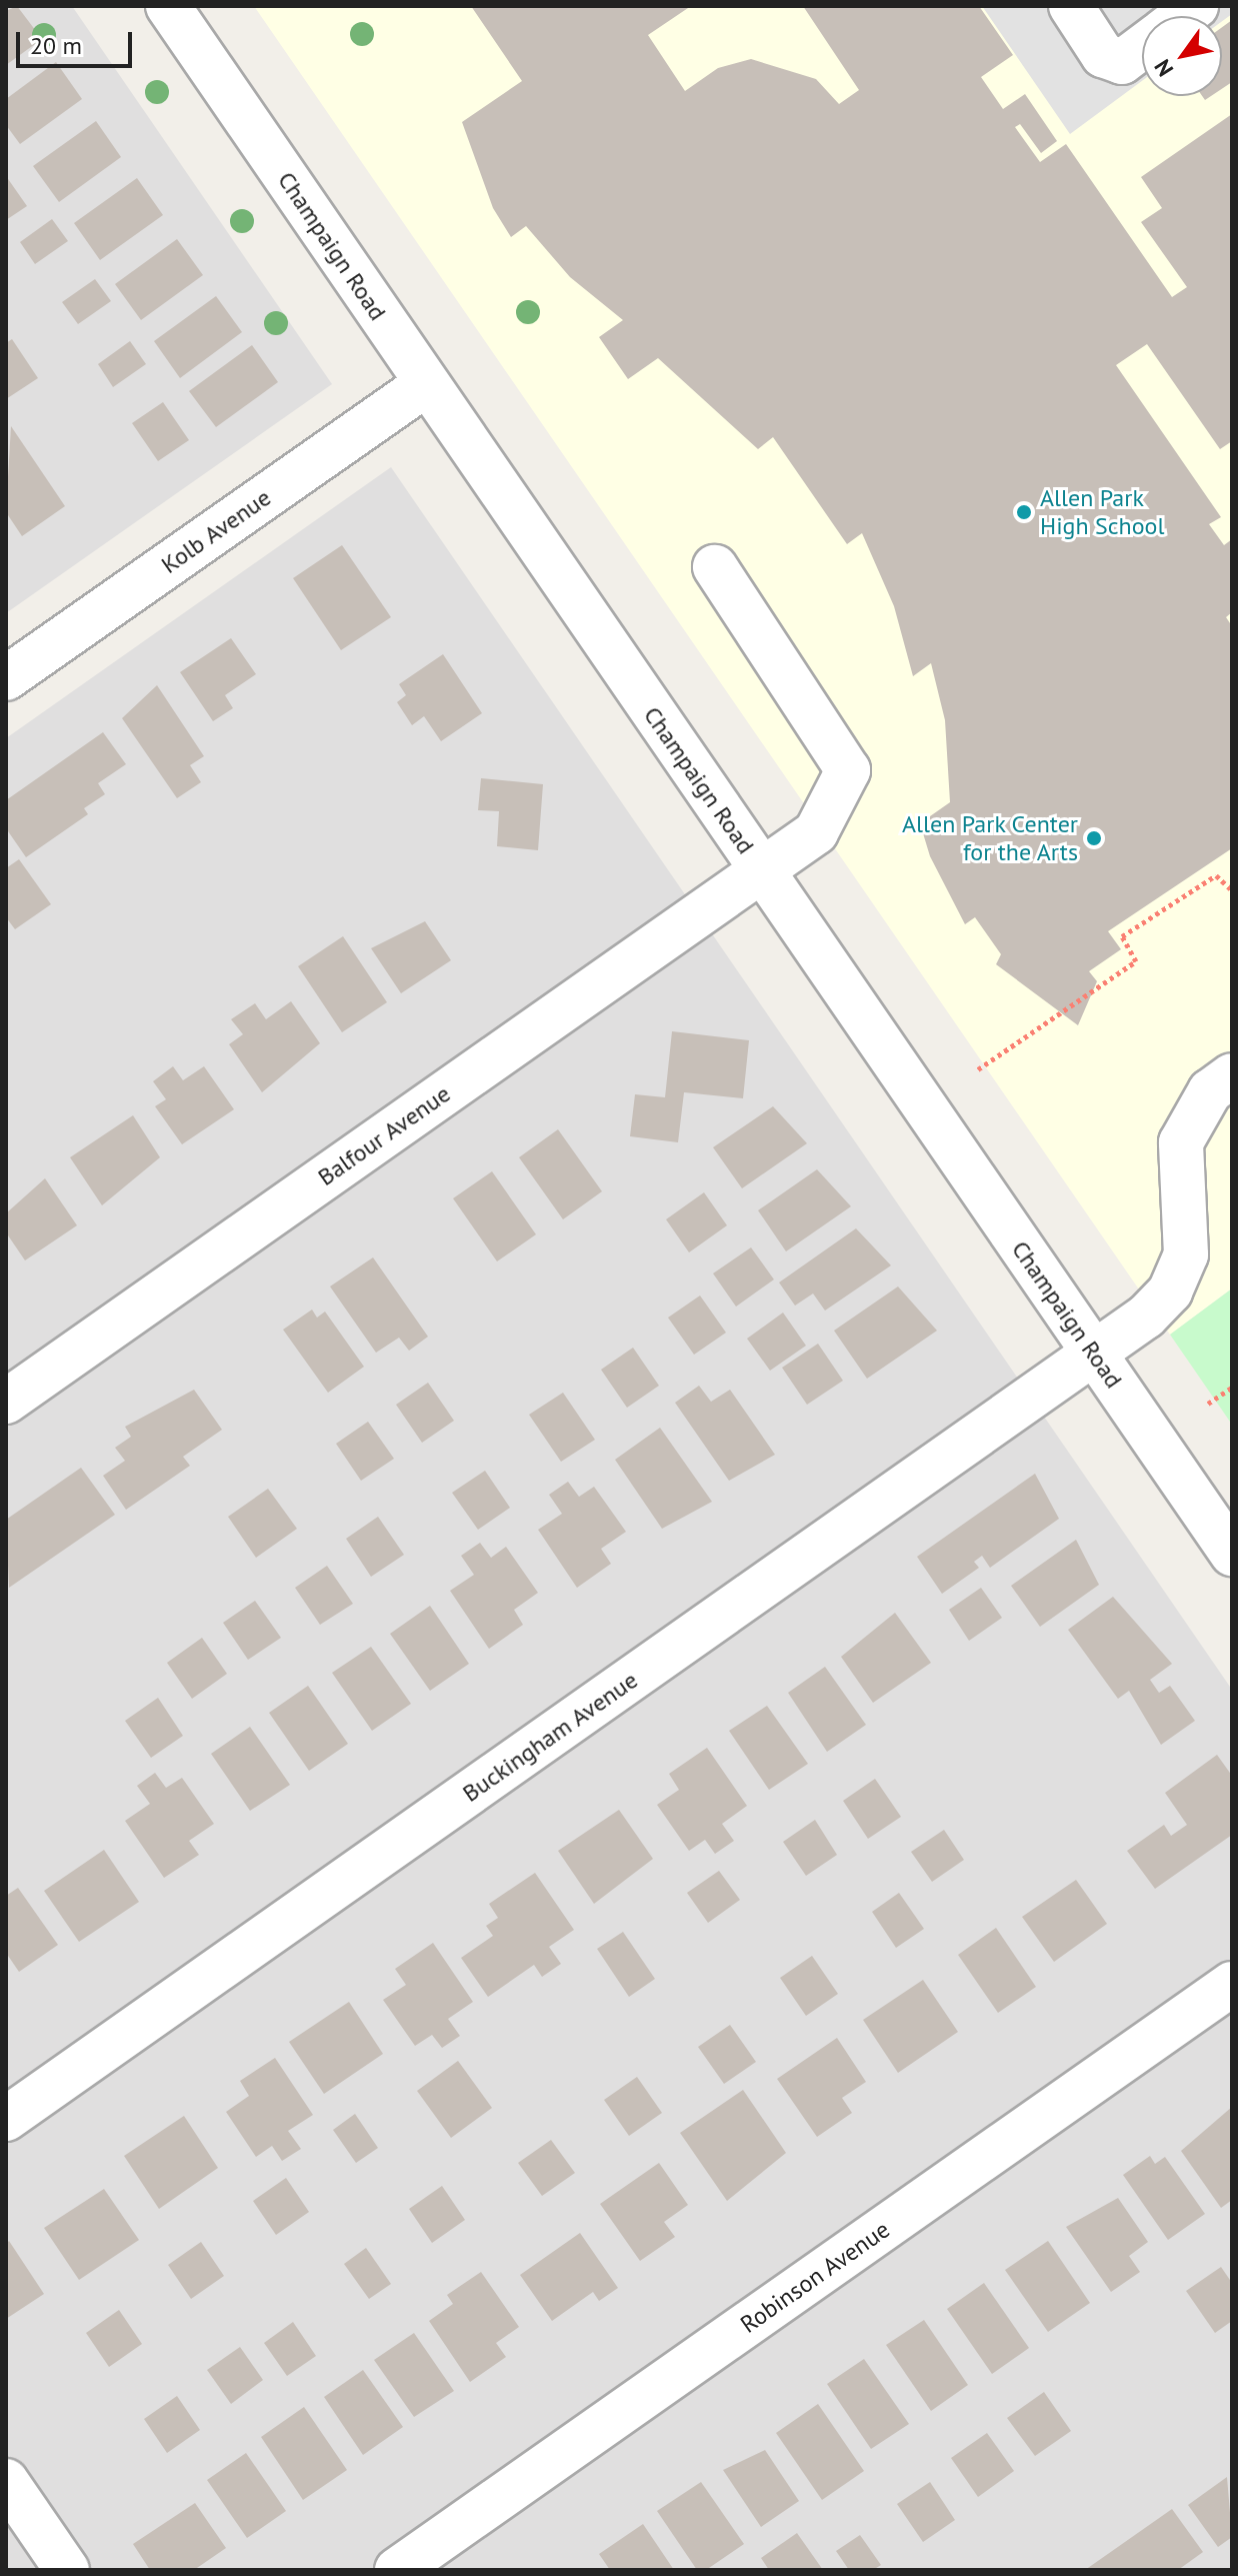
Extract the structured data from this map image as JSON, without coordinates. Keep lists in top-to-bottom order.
{
  "streets": {
    "street": [
      "Champaign Road",
      "Kolb Avenue",
      "Balfour Avenue",
      "Buckingham Avenue",
      "Robinson Avenue"
    ]
  },
  "crossings": [
    ["Champaign Road", "Kolb Avenue"],
    ["Champaign Road", "Balfour Avenue"],
    ["Champaign Road", "Buckingham Avenue"]
  ],
  "places": ["Allen Park High School", "Allen Park Center for the Arts"],
  "scale_bar": "20 m",
  "north": "bottom left"
}
